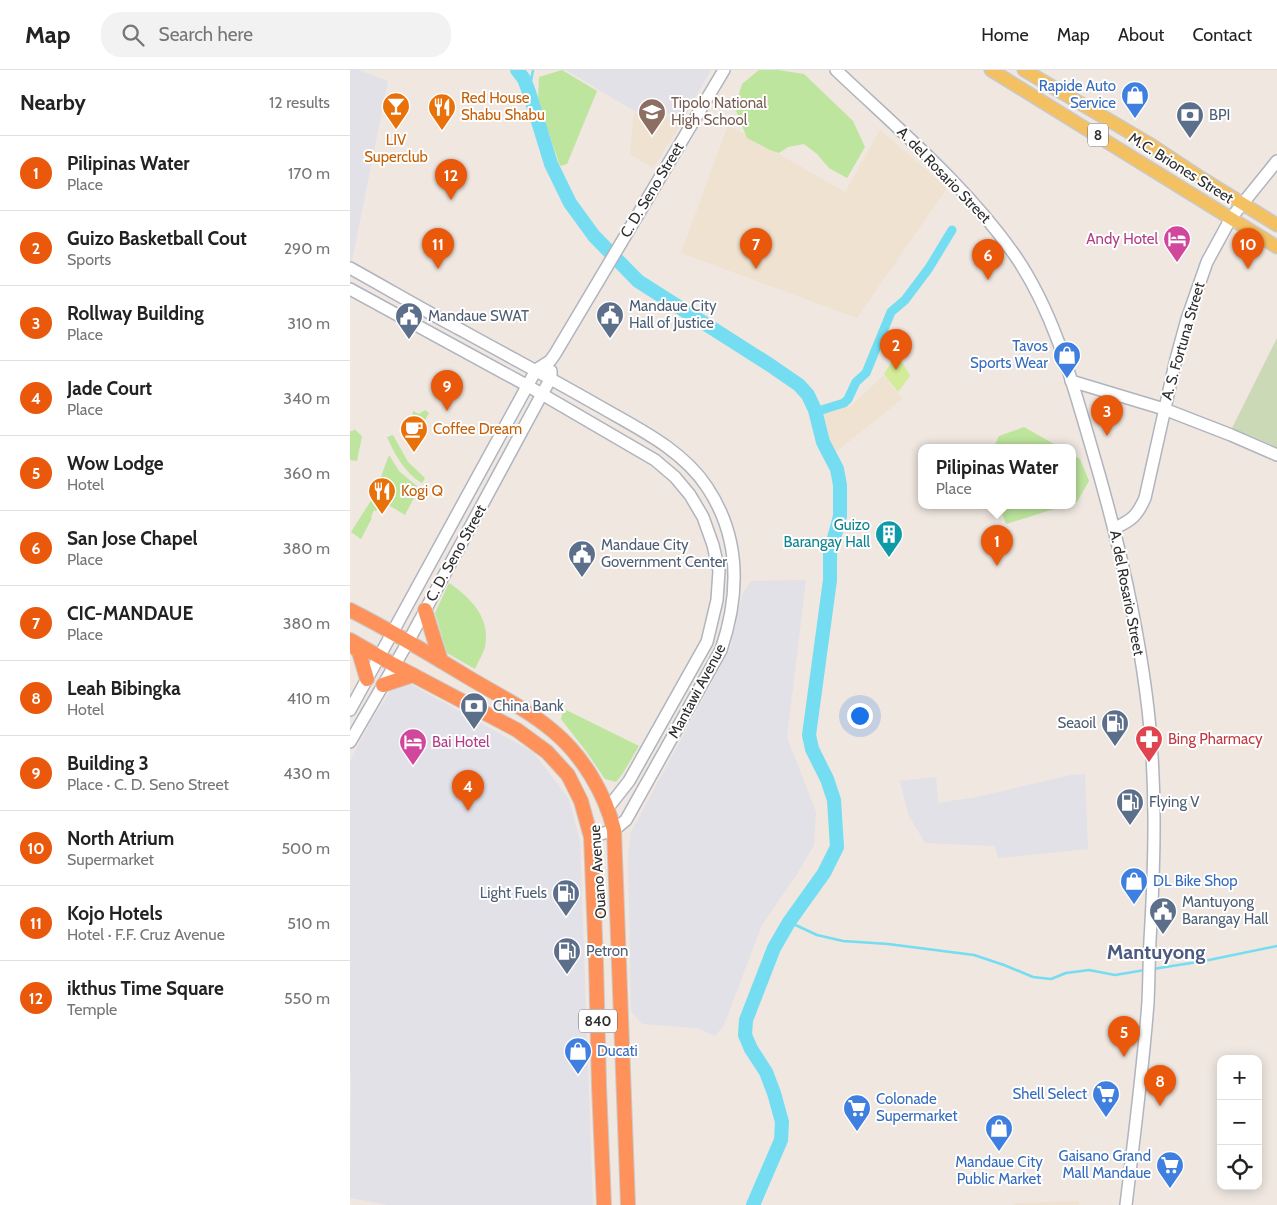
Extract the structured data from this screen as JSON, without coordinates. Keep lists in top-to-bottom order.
{
  "streets": {
    "highway": ["Ouano Avenue", "840"],
    "main road": ["8", "M.C. Briones Street"],
    "street": [
      "A. del Rosario Street",
      "C. D. Seno Street",
      "A. S. Fortuna Street",
      "Mantawi Avenue"
    ]
  },
  "crossings": [
    ["M.C. Briones Street", "A. S. Fortuna Street"],
    ["A. del Rosario Street", "A. S. Fortuna Street"],
    ["C. D. Seno Street", "Mantawi Avenue"],
    ["C. D. Seno Street", "Ouano Avenue"],
    ["Mantawi Avenue", "Ouano Avenue"]
  ],
  "districts": ["Mantuyong"],
  "places": {
    "shop": [
      "Rapide Auto Service",
      "Tavos Sports Wear",
      "DL Bike Shop",
      "Ducati",
      "Mandaue City Public Market"
    ],
    "bar": ["LIV Superclub"],
    "restaurant": ["Red House Shabu Shabu", "Kogi Q"],
    "school or university": ["Tipolo National High School"],
    "bank": ["BPI", "China Bank"],
    "hotel": ["Andy Hotel", "Bai Hotel"],
    "public building": [
      "Mandaue City Hall of Justice",
      "Mandaue SWAT",
      "Mandaue City Government Center",
      "Mantuyong Barangay Hall"
    ],
    "cafe": ["Coffee Dream"],
    "building": ["Guizo Barangay Hall"],
    "fuel station": [
      "Seaoil",
      "Flying V",
      "Light Fuels",
      "Petron"
    ],
    "pharmacy": ["Bing Pharmacy"],
    "supermarket": ["Shell Select", "Colonade Supermarket", "Gaisano Grand Mall Mandaue"]
  },
  "page": {
    "header": "Map",
    "search": "Search here",
    "nav": [
      "Home",
      "Map",
      "About",
      "Contact"
    ],
    "heading": ["Nearby", "12 results"],
    "list": [
      {
        "mark": "1",
        "name": "Pilipinas Water",
        "note": "Place",
        "value": "170 m"
      },
      {
        "mark": "2",
        "name": "Guizo Basketball Cout",
        "note": "Sports",
        "value": "290 m"
      },
      {
        "mark": "3",
        "name": "Rollway Building",
        "note": "Place",
        "value": "310 m"
      },
      {
        "mark": "4",
        "name": "Jade Court",
        "note": "Place",
        "value": "340 m"
      },
      {
        "mark": "5",
        "name": "Wow Lodge",
        "note": "Hotel",
        "value": "360 m"
      },
      {
        "mark": "6",
        "name": "San Jose Chapel",
        "note": "Place",
        "value": "380 m"
      },
      {
        "mark": "7",
        "name": "CIC-MANDAUE",
        "note": "Place",
        "value": "380 m"
      },
      {
        "mark": "8",
        "name": "Leah Bibingka",
        "note": "Hotel",
        "value": "410 m"
      },
      {
        "mark": "9",
        "name": "Building 3",
        "note": "Place · C. D. Seno Street",
        "value": "430 m"
      },
      {
        "mark": "10",
        "name": "North Atrium",
        "note": "Supermarket",
        "value": "500 m"
      },
      {
        "mark": "11",
        "name": "Kojo Hotels",
        "note": "Hotel · F.F. Cruz Avenue",
        "value": "510 m"
      },
      {
        "mark": "12",
        "name": "ikthus Time Square",
        "note": "Temple",
        "value": "550 m"
      }
    ],
    "pins": [
      "12",
      "7",
      "10",
      "11",
      "6",
      "2",
      "9",
      "3",
      "1",
      "4",
      "5",
      "8"
    ],
    "popup": ["Pilipinas Water", "Place"],
    "map_buttons": ["+", "−"]
  }
}
